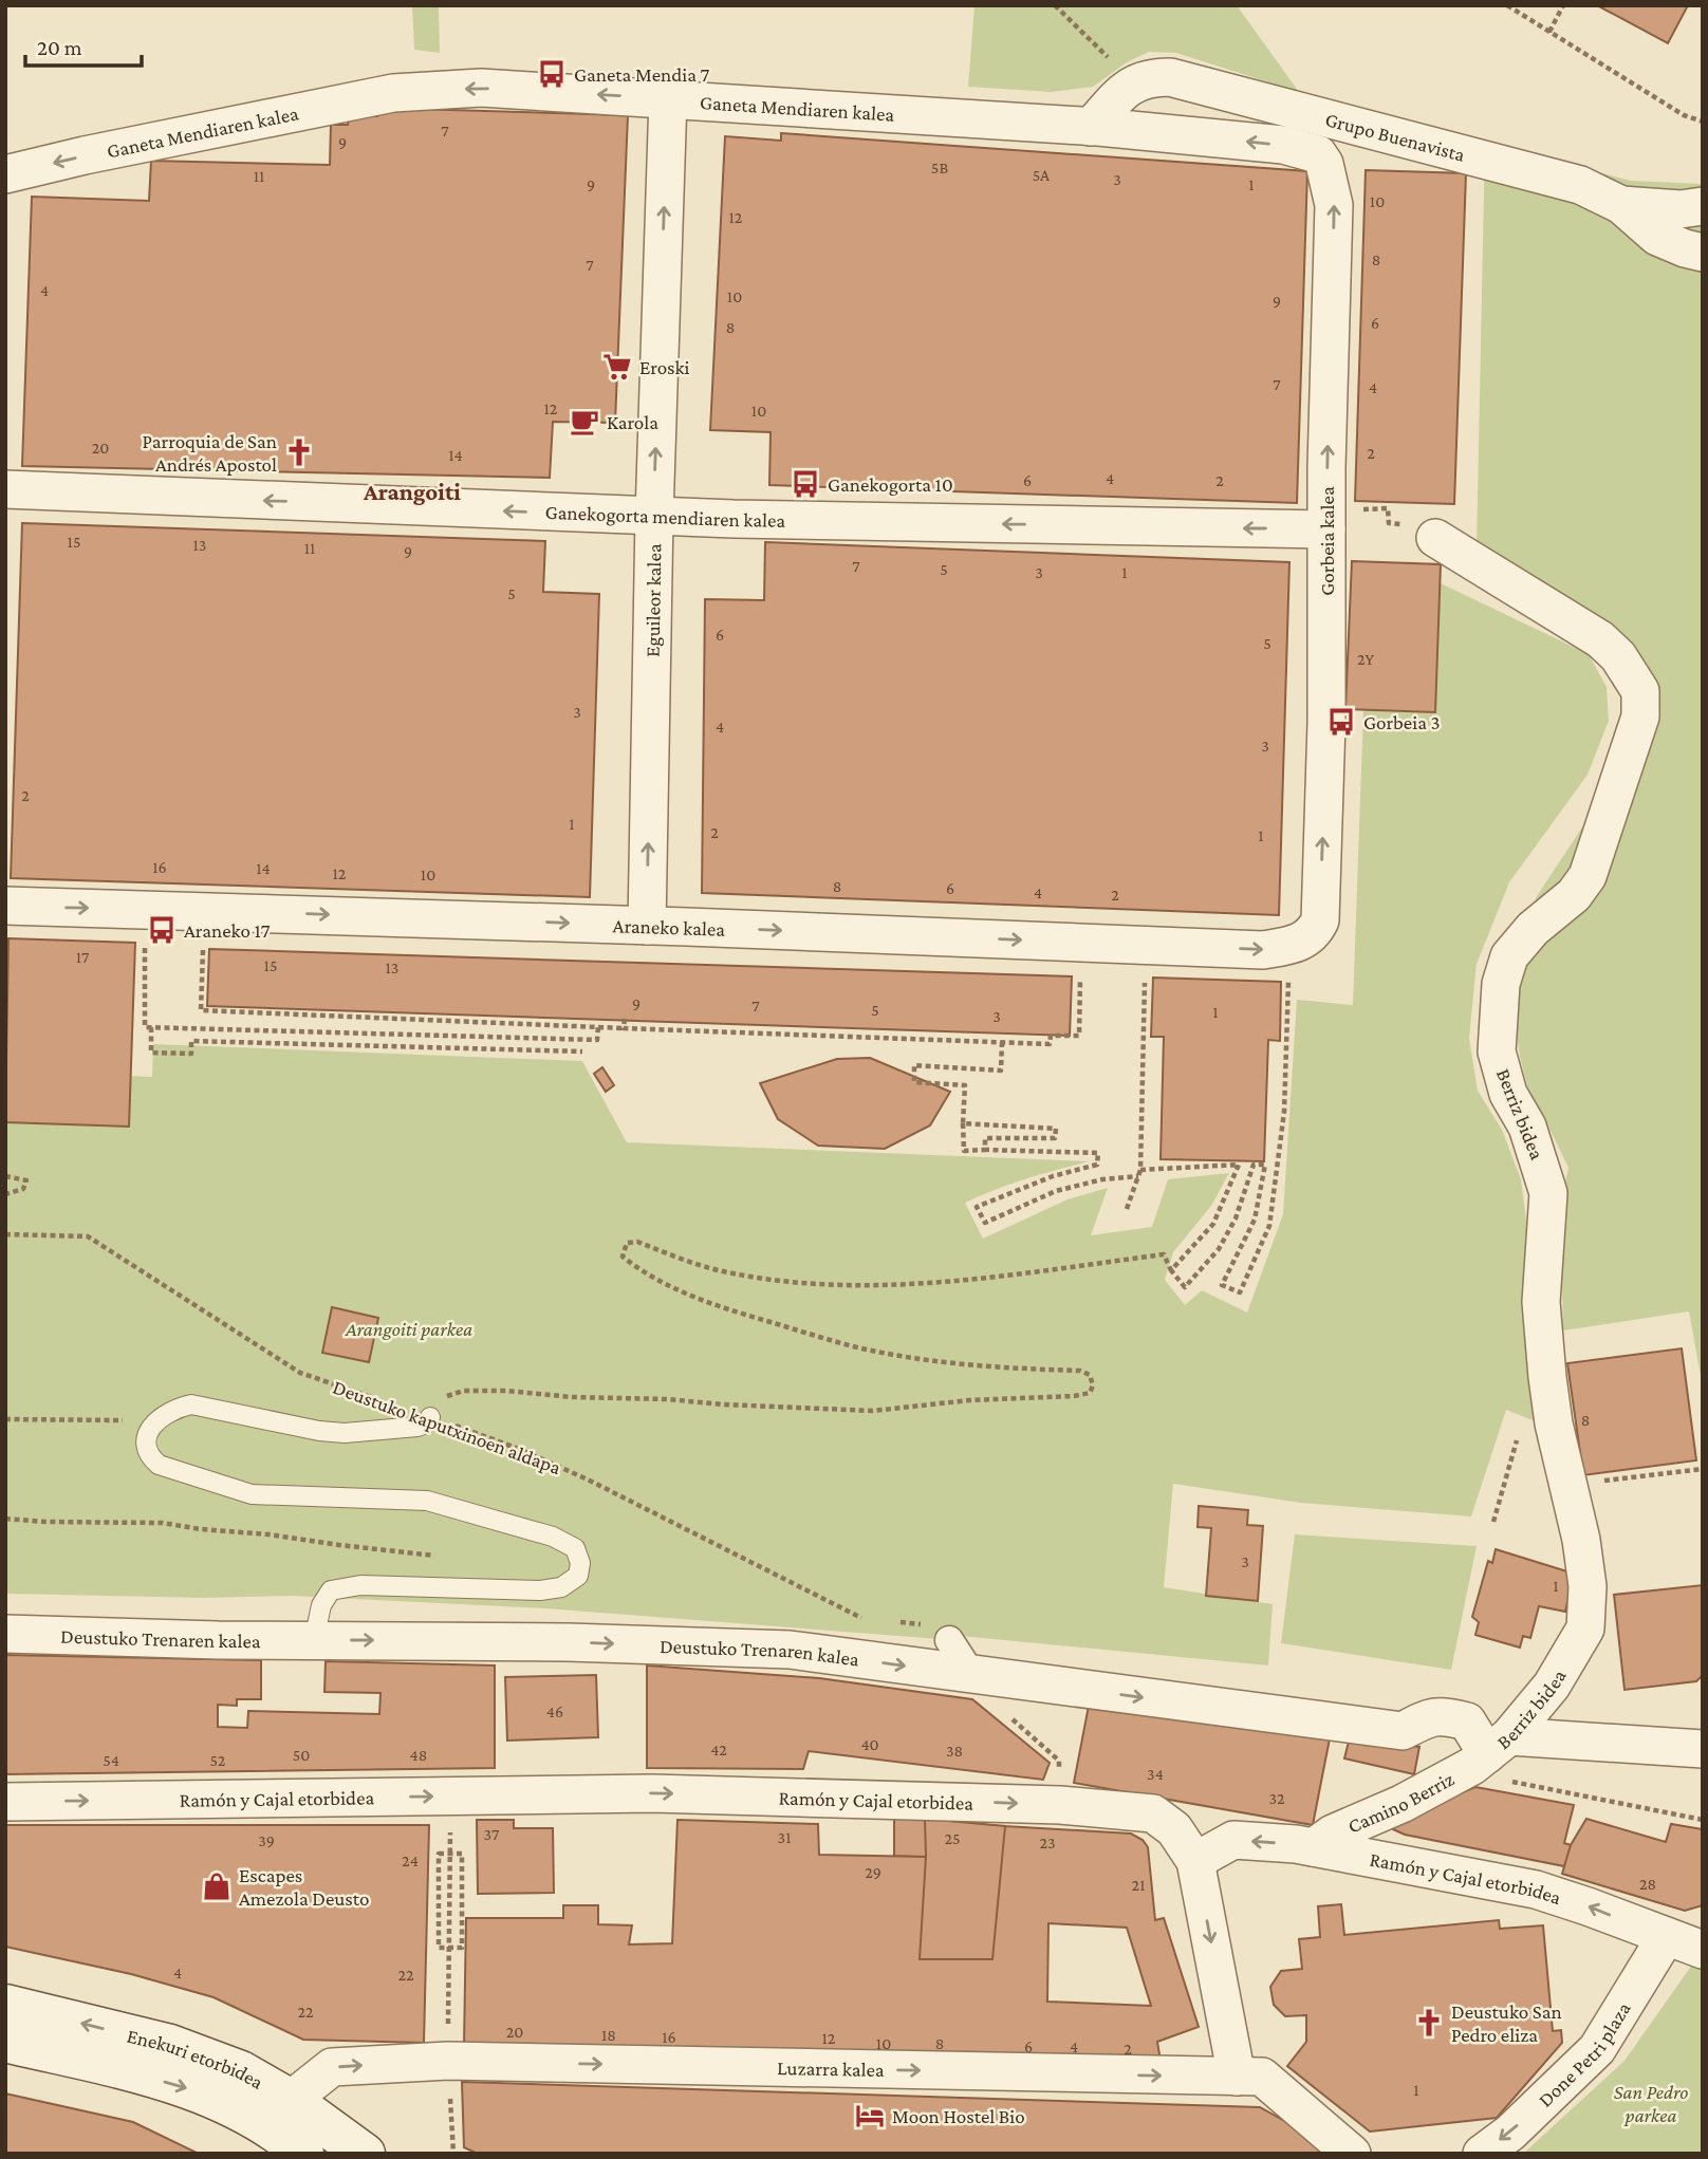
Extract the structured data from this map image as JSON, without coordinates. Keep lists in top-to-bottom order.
{
  "streets": {
    "main road": ["Enekuri etorbidea"],
    "street": [
      "Ganeta Mendiaren kalea",
      "Grupo Buenavista",
      "Ganekogorta mendiaren kalea",
      "Gorbeia kalea",
      "Eguileor kalea",
      "Araneko kalea",
      "Berriz bidea",
      "Deustuko Trenaren kalea",
      "Ramón y Cajal etorbidea",
      "Camino Berriz",
      "Done Petri plaza",
      "Luzarra kalea"
    ],
    "path": ["Deustuko kaputxinoen aldapa"]
  },
  "crossings": [
    ["Ganeta Mendiaren kalea", "Gorbeia kalea"],
    ["Ganeta Mendiaren kalea", "Eguileor kalea"],
    ["Ganekogorta mendiaren kalea", "Gorbeia kalea"],
    ["Ganekogorta mendiaren kalea", "Eguileor kalea"],
    ["Gorbeia kalea", "Araneko kalea"],
    ["Eguileor kalea", "Araneko kalea"],
    ["Berriz bidea", "Deustuko Trenaren kalea"],
    ["Berriz bidea", "Camino Berriz"],
    ["Deustuko Trenaren kalea", "Camino Berriz"],
    ["Ramón y Cajal etorbidea", "Camino Berriz"],
    ["Ramón y Cajal etorbidea", "Done Petri plaza"],
    ["Enekuri etorbidea", "Luzarra kalea"]
  ],
  "one_way": [
    "Ganeta Mendiaren kalea",
    "Ganekogorta mendiaren kalea",
    "Gorbeia kalea",
    "Eguileor kalea",
    "Araneko kalea",
    "Deustuko Trenaren kalea",
    "Done Petri plaza",
    "Luzarra kalea"
  ],
  "districts": ["Arangoiti"],
  "parks": ["Arangoiti parkea", "San Pedro parkea"],
  "places": {
    "bus stop": [
      "Ganeta Mendia 7",
      "Ganekogorta 10",
      "Gorbeia 3",
      "Araneko 17"
    ],
    "supermarket": ["Eroski"],
    "cafe": ["Karola"],
    "church": ["Parroquia de San Andrés Apostol", "Deustuko San Pedro eliza"],
    "shop": ["Escapes Amezola Deusto"],
    "hotel": ["Moon Hostel Bio"]
  },
  "house_numbers": [
    "7",
    "9",
    "5B",
    "5A",
    "11",
    "3",
    "9",
    "1",
    "10",
    "12",
    "8",
    "7",
    "4",
    "10",
    "9",
    "6",
    "8",
    "7",
    "4",
    "12",
    "10",
    "20",
    "2",
    "14",
    "4",
    "6",
    "2",
    "15",
    "13",
    "11",
    "9",
    "7",
    "5",
    "3",
    "1",
    "5",
    "6",
    "5",
    "2Y",
    "3",
    "4",
    "3",
    "2",
    "1",
    "2",
    "1",
    "16",
    "14",
    "12",
    "10",
    "8",
    "6",
    "4",
    "2",
    "17",
    "15",
    "13",
    "9",
    "7",
    "5",
    "1",
    "3",
    "8",
    "3",
    "1",
    "46",
    "40",
    "42",
    "38",
    "50",
    "48",
    "54",
    "52",
    "34",
    "32",
    "37",
    "31",
    "25",
    "39",
    "23",
    "24",
    "29",
    "28",
    "21",
    "4",
    "22",
    "22",
    "20",
    "18",
    "16",
    "12",
    "10",
    "8",
    "6",
    "4",
    "2",
    "1"
  ],
  "scale_bar": "20 m"
}
